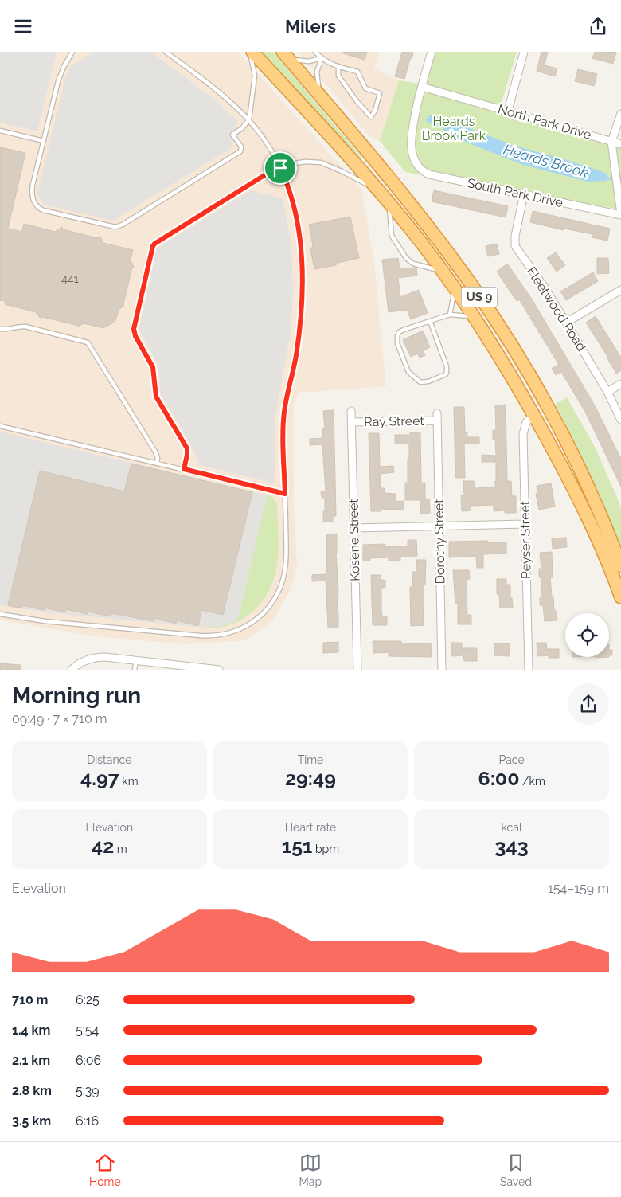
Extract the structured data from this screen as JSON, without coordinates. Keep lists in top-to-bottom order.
{
  "streets": {
    "highway": ["US 9"],
    "street": [
      "North Park Drive",
      "South Park Drive",
      "Fleetwood Road",
      "Ray Street",
      "Kosene Street",
      "Peyser Street",
      "Dorothy Street"
    ]
  },
  "crossings": [
    ["North Park Drive", "South Park Drive"],
    ["South Park Drive", "Fleetwood Road"],
    ["US 9", "Peyser Street"],
    ["Ray Street", "Kosene Street"],
    ["Ray Street", "Dorothy Street"]
  ],
  "water": ["Heards Brook"],
  "parks": ["Heards Brook Park"],
  "house_numbers": ["441"],
  "page": {
    "header": "Milers",
    "heading": ["Morning run", "09:49 · 7 × 710 m"],
    "stats": [
      ["Distance", "4.97 km"],
      ["Time", "29:49"],
      ["Pace", "6:00 /km"],
      ["Elevation", "42 m"],
      ["Heart rate", "151 bpm"],
      ["kcal", "343"]
    ],
    "chart": ["Elevation", "154–159 m"],
    "list": [
      {
        "name": "710 m",
        "note": "6:25"
      },
      {
        "name": "1.4 km",
        "note": "5:54"
      },
      {
        "name": "2.1 km",
        "note": "6:06"
      },
      {
        "name": "2.8 km",
        "note": "5:39"
      },
      {
        "name": "3.5 km",
        "note": "6:16"
      }
    ],
    "tabs": ["Home", "Map", "Saved"]
  }
}
